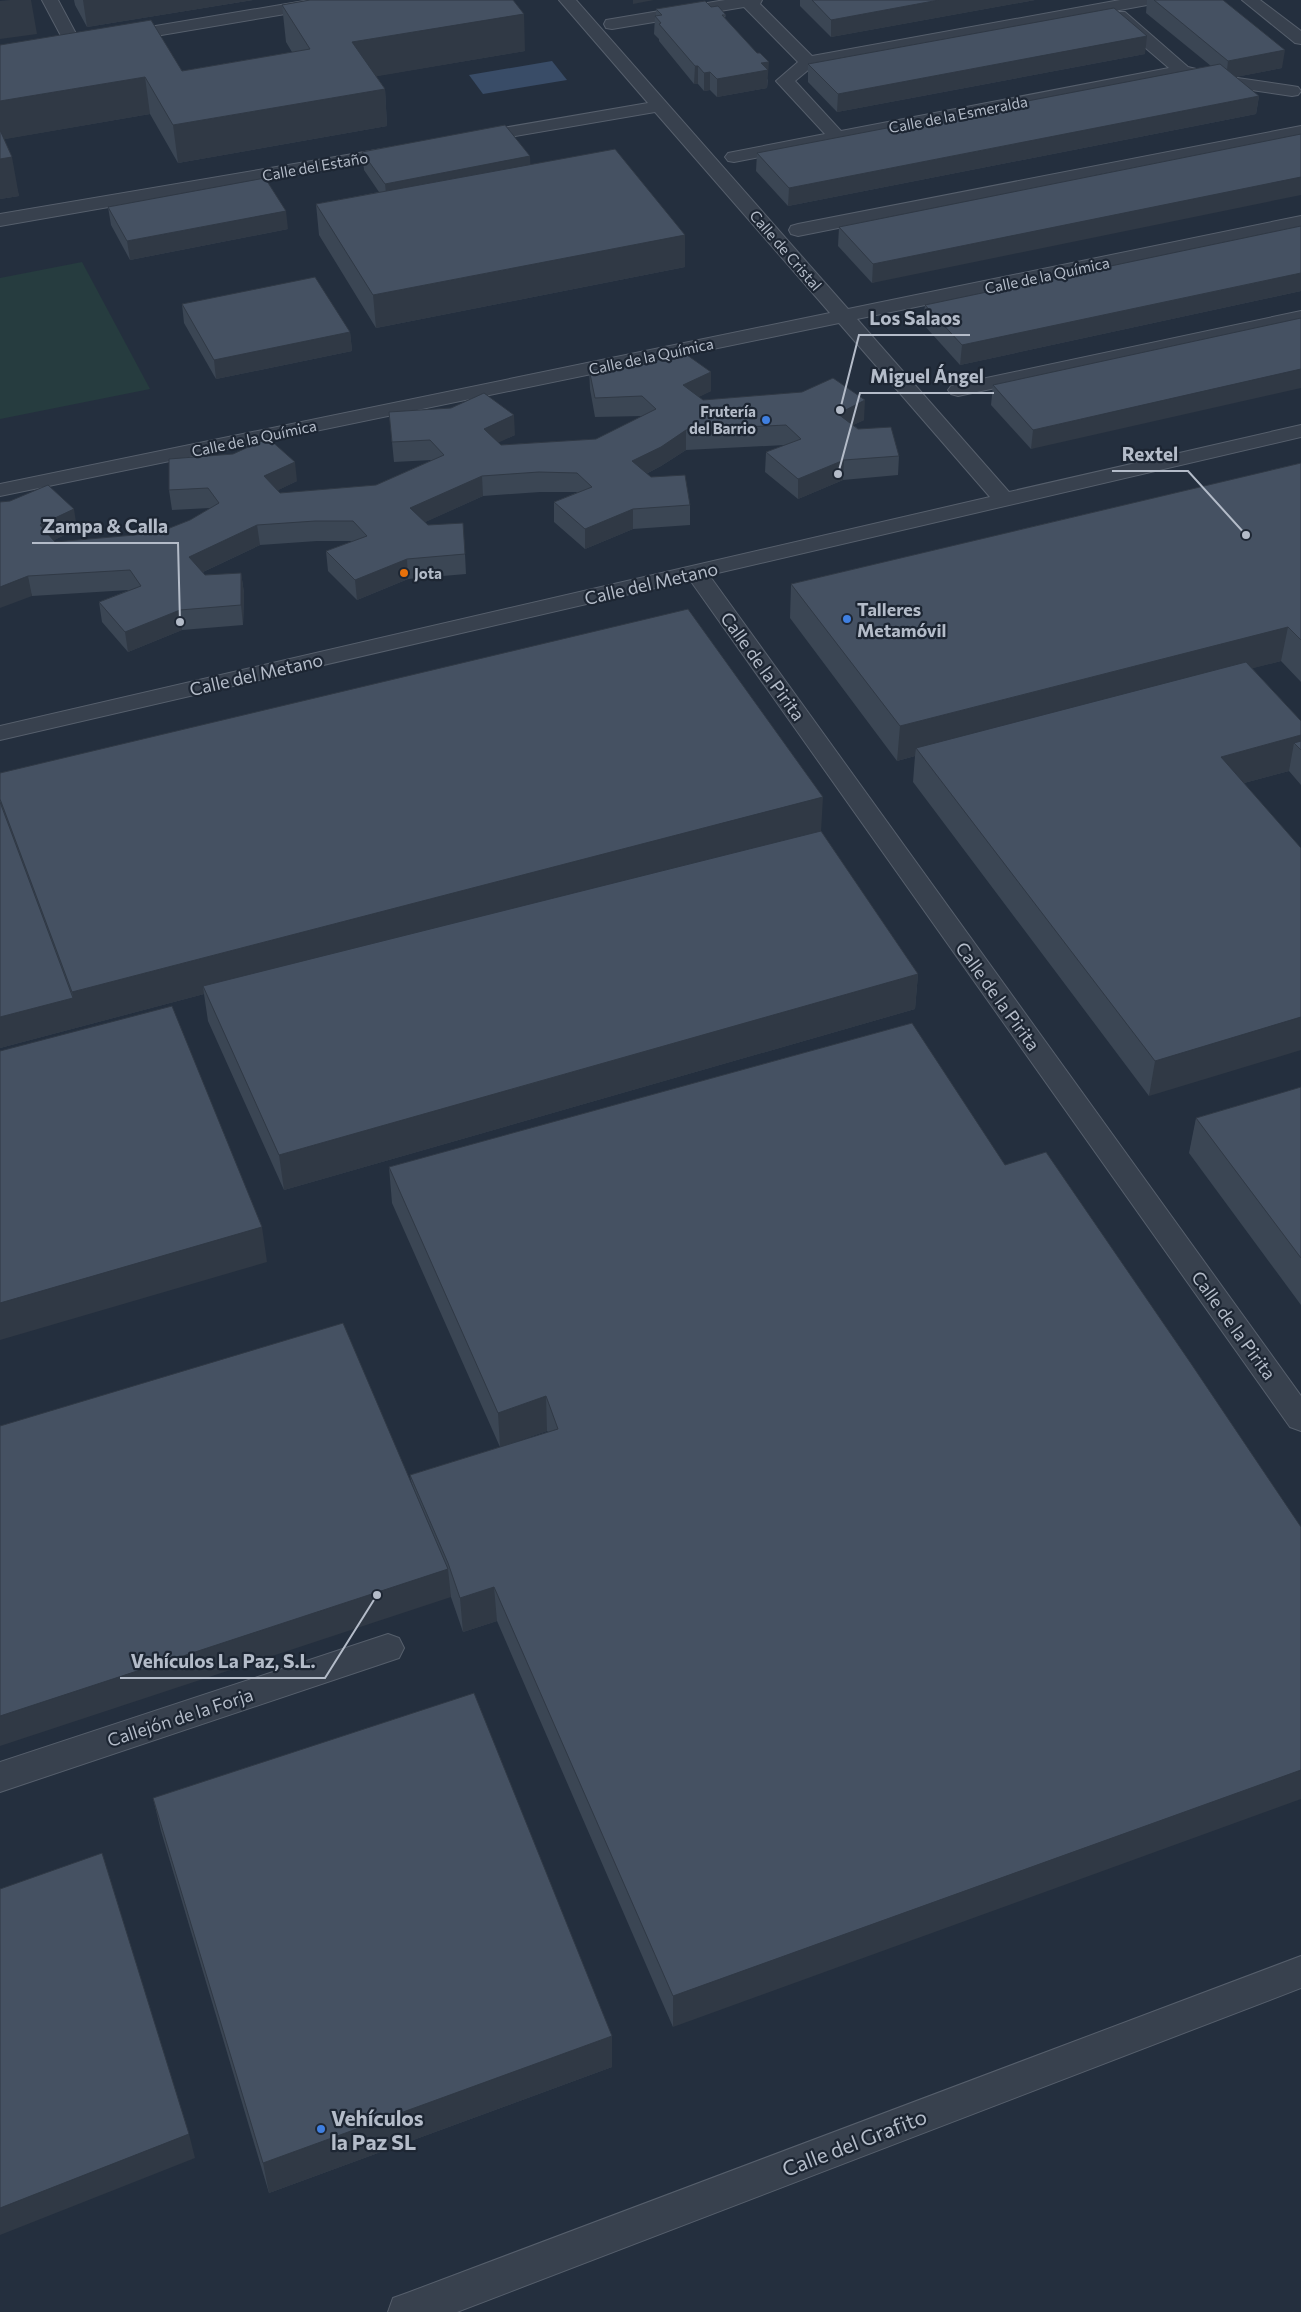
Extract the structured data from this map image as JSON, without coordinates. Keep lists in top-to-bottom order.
{
  "streets": {
    "street": [
      "Calle de la Esmeralda",
      "Calle del Estaño",
      "Calle de Cristal",
      "Calle de la Química",
      "Calle del Metano",
      "Calle de la Pirita",
      "Callejón de la Forja",
      "Calle del Grafito"
    ]
  },
  "crossings": [
    ["Calle de Cristal", "Calle de la Química"],
    ["Calle de Cristal", "Calle del Metano"],
    ["Calle del Metano", "Calle de la Pirita"]
  ],
  "places": [
    "Los Salaos",
    "Frutería del Barrio",
    "Miguel Ángel",
    "Rextel",
    "Jota",
    "Talleres Metamóvil",
    "Zampa & Calla",
    "Vehículos La Paz, S.L.",
    "Vehículos la Paz SL"
  ]
}
